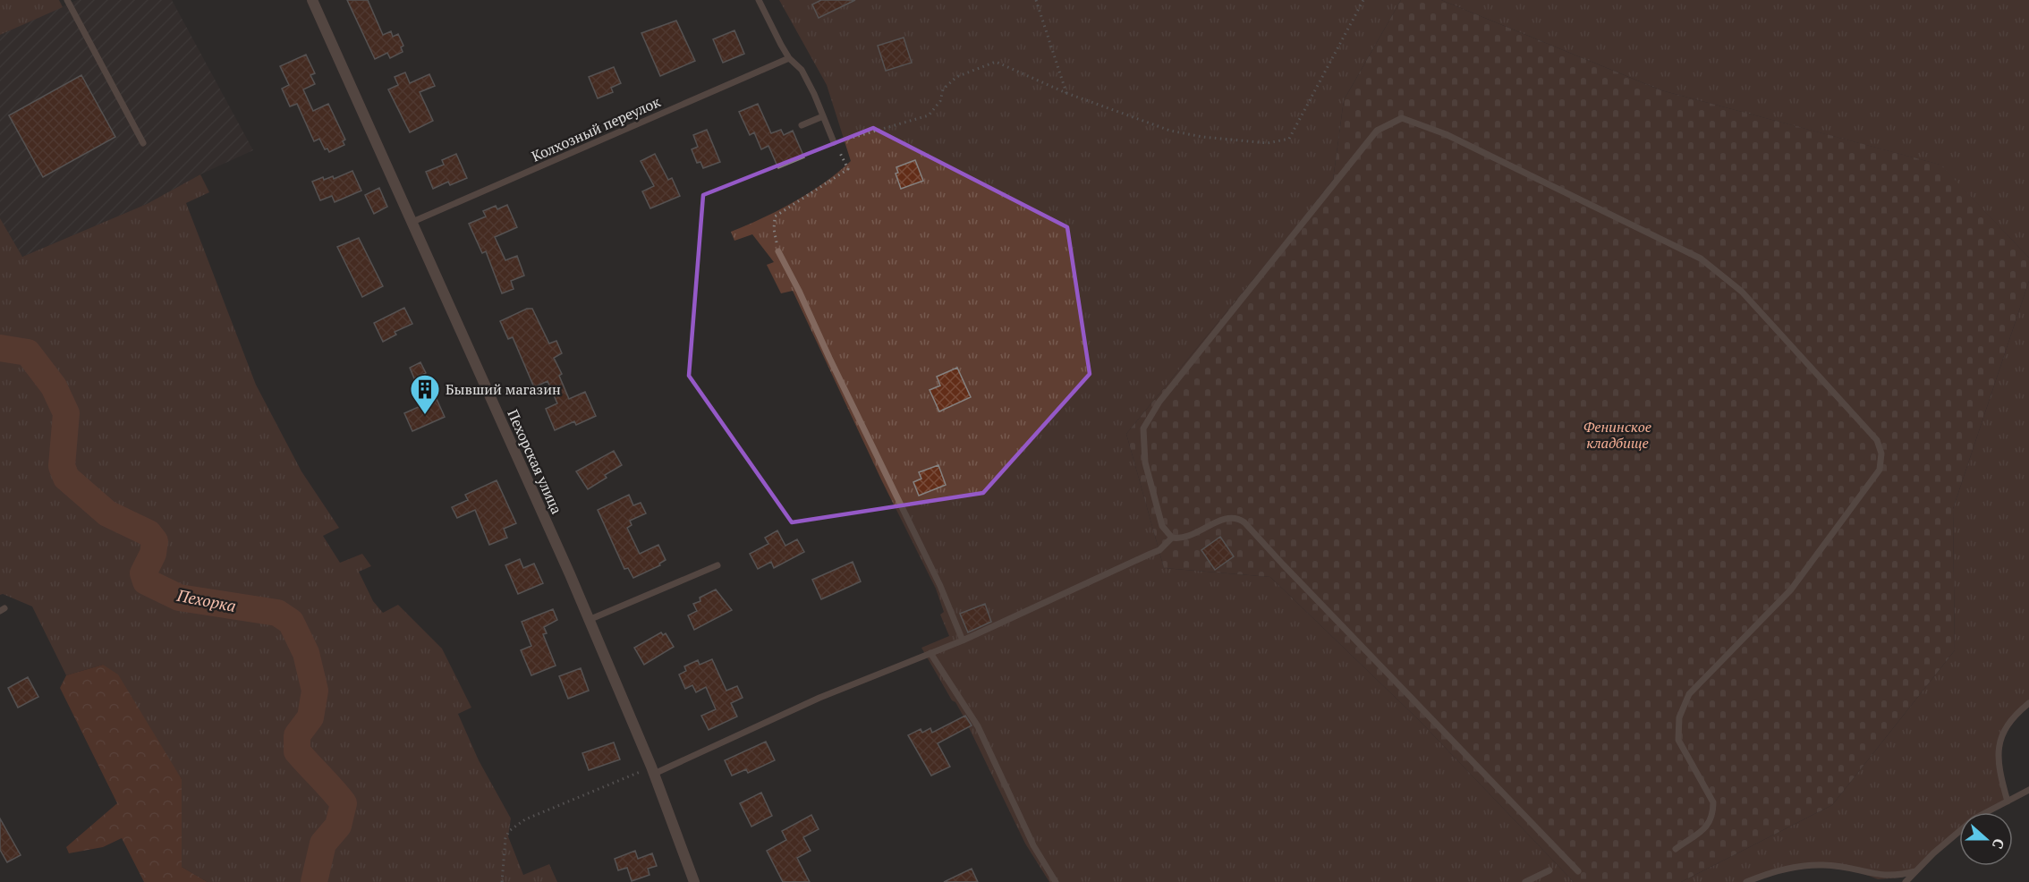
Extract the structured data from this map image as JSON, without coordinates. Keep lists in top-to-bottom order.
{
  "streets": {
    "street": ["Пехорская улица"],
    "lane": ["Колхозный переулок"]
  },
  "crossings": [
    ["Колхозный переулок", "Пехорская улица"]
  ],
  "water": ["Пехорка"],
  "parks": ["Фенинское кладбище"],
  "places": {
    "building": ["Бывший магазин"]
  },
  "north": "right"
}
